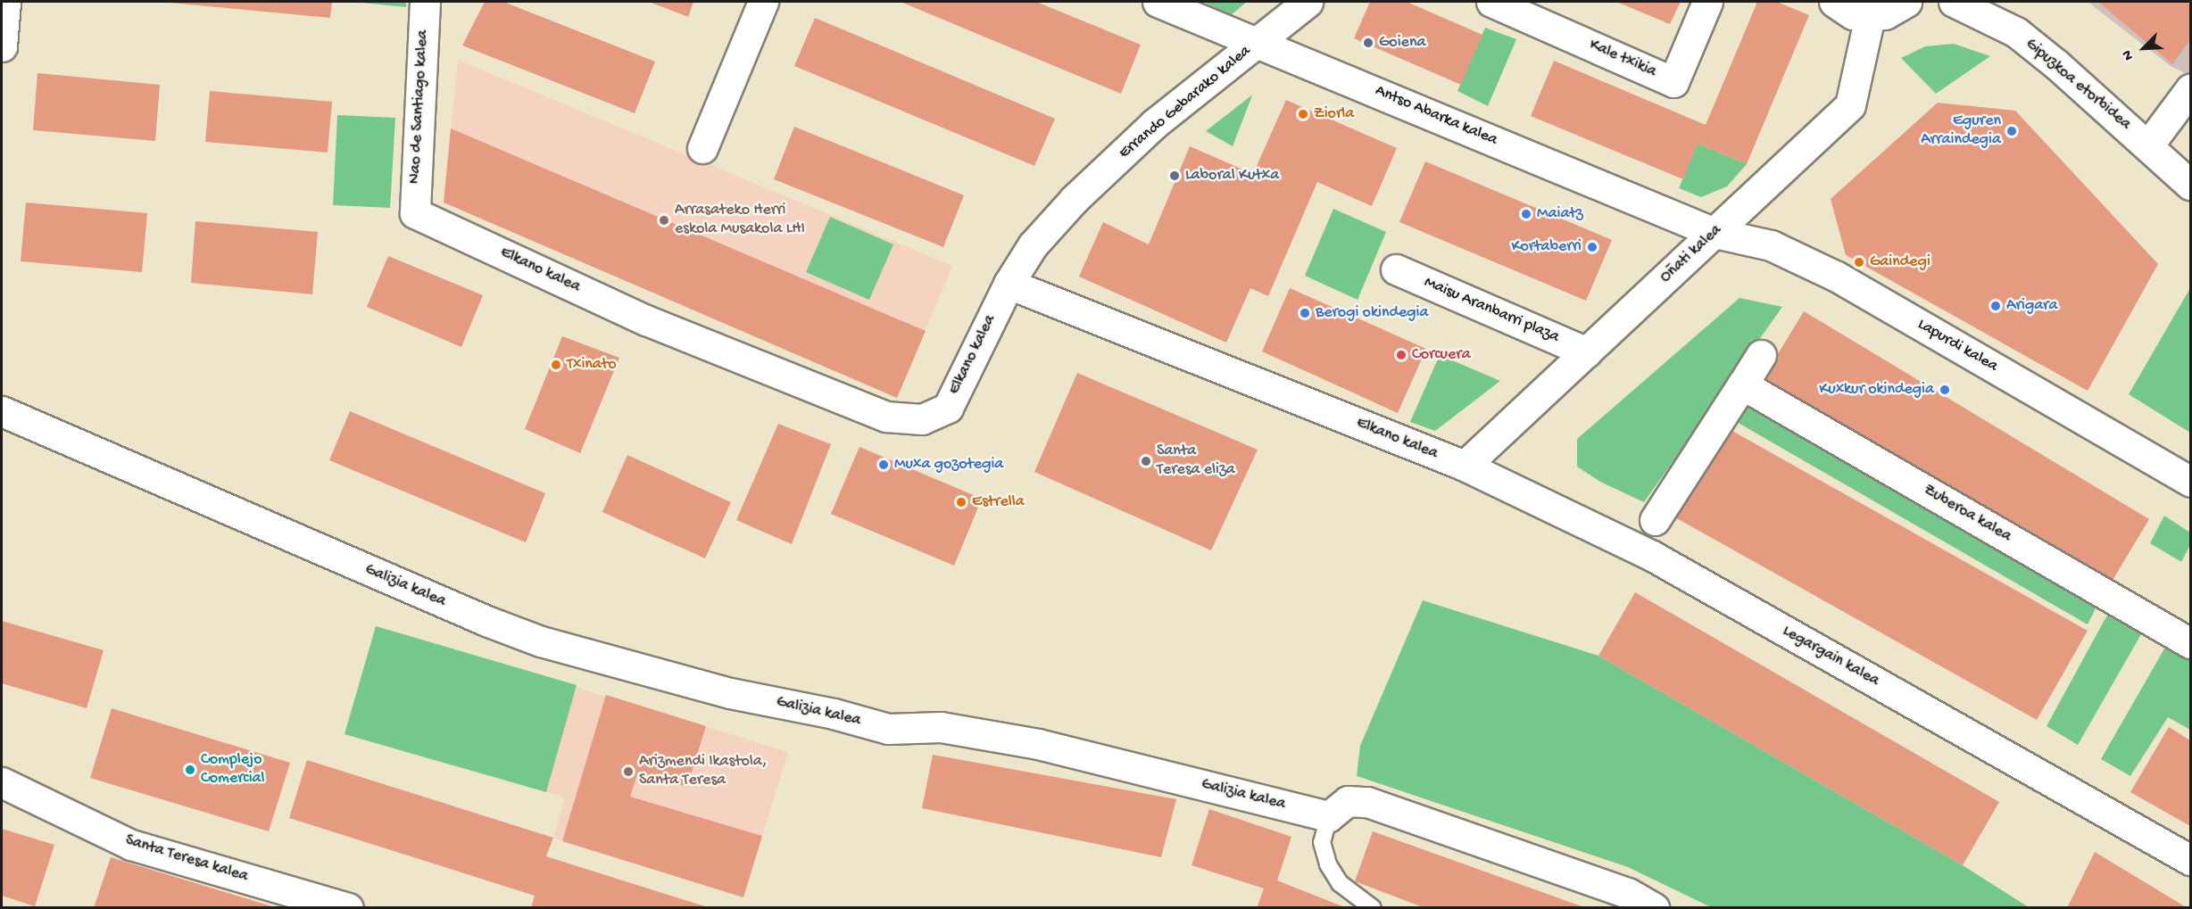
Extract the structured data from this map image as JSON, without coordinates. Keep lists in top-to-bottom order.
{
  "streets": {
    "street": [
      "Kale txikia",
      "Gipuzkoa etorbidea",
      "Errando Gebarako kalea",
      "Nao de Santiago kalea",
      "Antso Abarka kalea",
      "Oñati kalea",
      "Elkano kalea",
      "Maisu Aranbarri plaza",
      "Lapurdi kalea",
      "Zuberoa kalea",
      "Galizia kalea",
      "Legargain kalea",
      "Santa Teresa kalea"
    ]
  },
  "crossings": [
    ["Errando Gebarako kalea", "Antso Abarka kalea"],
    ["Errando Gebarako kalea", "Elkano kalea"],
    ["Nao de Santiago kalea", "Elkano kalea"],
    ["Antso Abarka kalea", "Oñati kalea"],
    ["Antso Abarka kalea", "Lapurdi kalea"],
    ["Oñati kalea", "Elkano kalea"],
    ["Oñati kalea", "Maisu Aranbarri plaza"],
    ["Oñati kalea", "Lapurdi kalea"],
    ["Oñati kalea", "Legargain kalea"],
    ["Elkano kalea", "Legargain kalea"]
  ],
  "places": [
    "Goiena",
    "Ziorla",
    "Eguren Arraindegia",
    "Laboral Kutxa",
    "Maiatz",
    "Arrasateko Herri eskola Musakola LHI",
    "Kortaberri",
    "Gaindegi",
    "Arigara",
    "Berogi okindegia",
    "Corcuera",
    "Txinato",
    "Kuxkur okindegia",
    "Santa Teresa eliza",
    "Muxa gozotegia",
    "Estrella",
    "Complejo Comercial",
    "Arizmendi Ikastola, Santa Teresa"
  ],
  "north": "bottom left"
}
